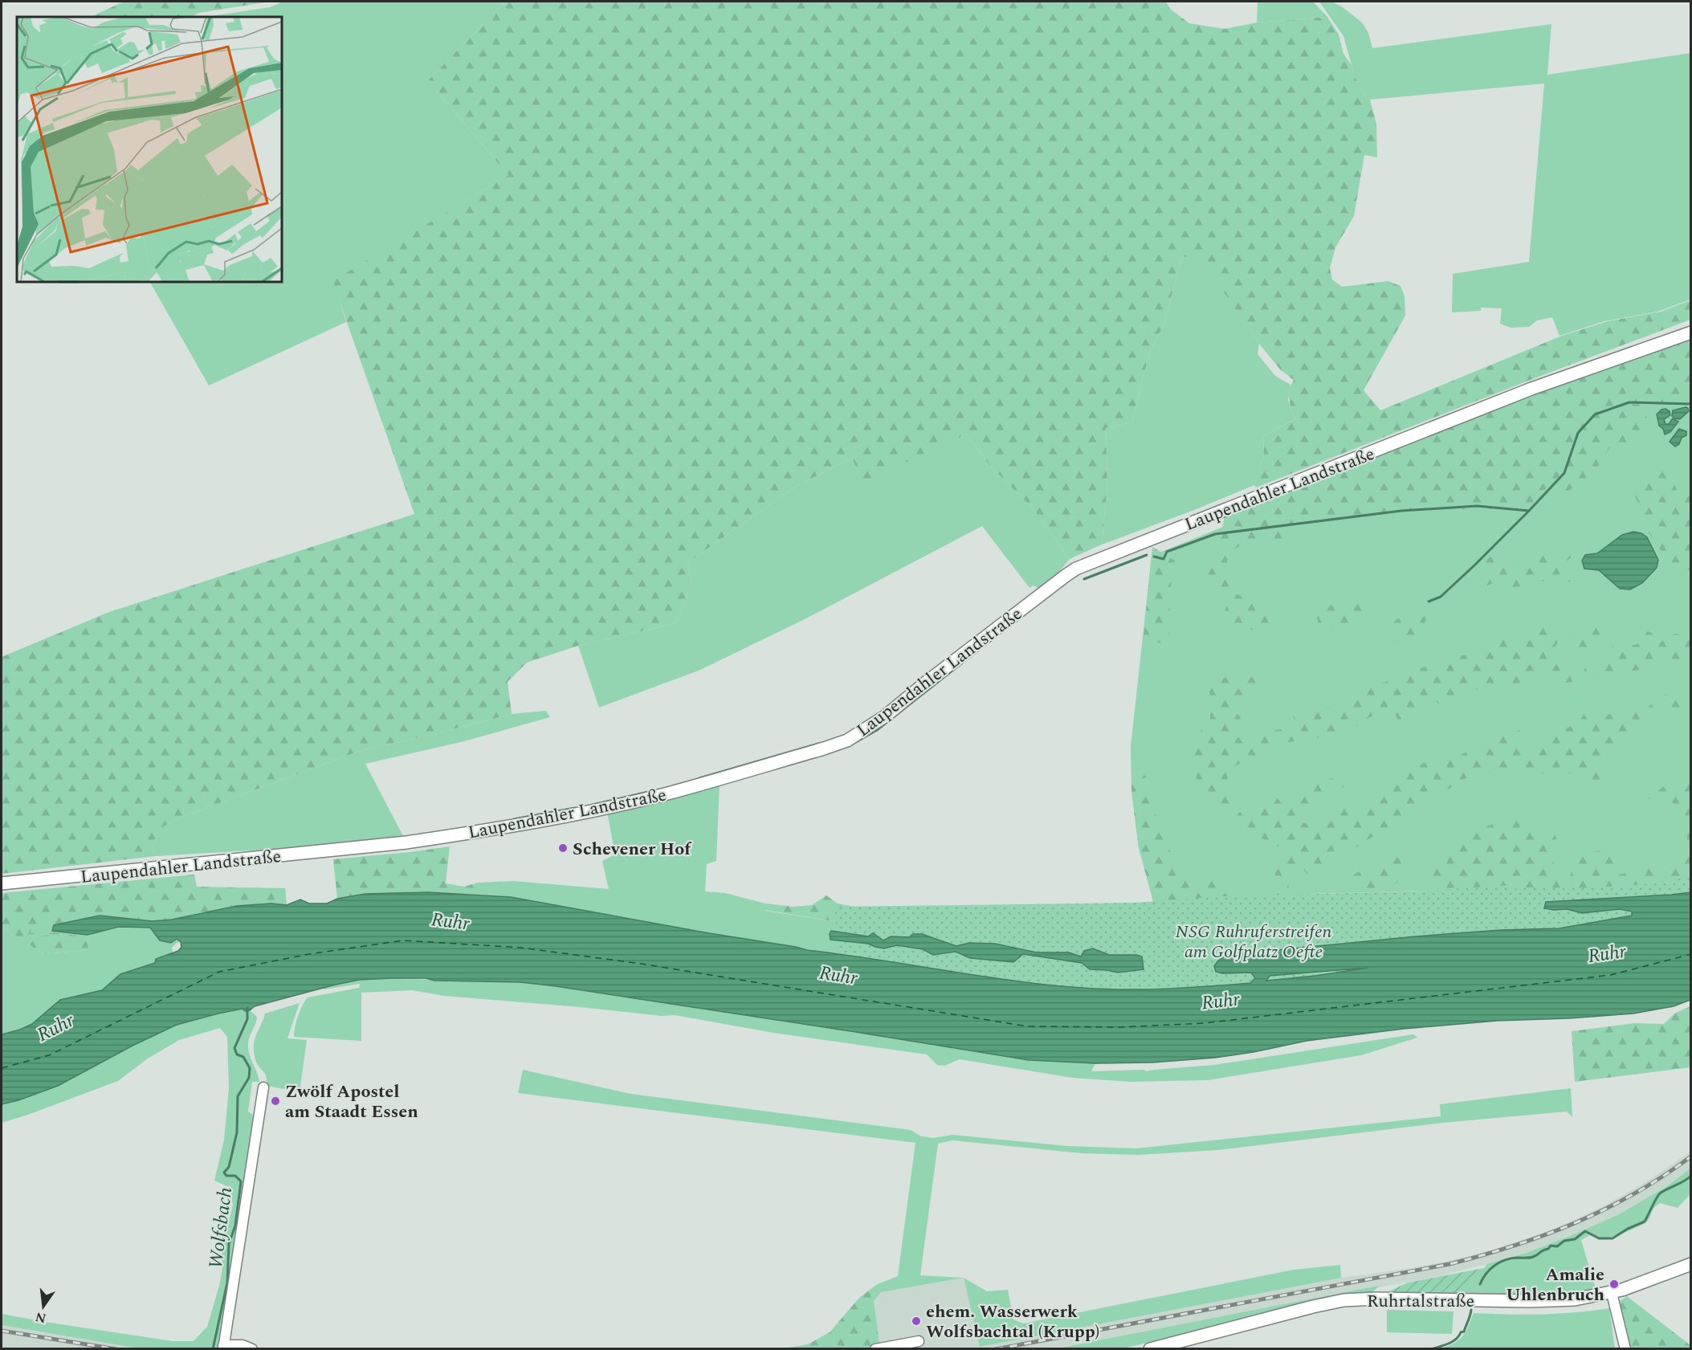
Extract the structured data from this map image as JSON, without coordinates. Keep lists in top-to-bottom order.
{
  "streets": {
    "main road": ["Laupendahler Landstraße", "Ruhrtalstraße"]
  },
  "water": ["Ruhr", "Wolfsbach"],
  "parks": ["NSG Ruhruferstreifen am Golfplatz Oefte"],
  "places": [
    "Schevener Hof",
    "Zwölf Apostel am Staadt Essen",
    "Amalie Uhlenbruch",
    "ehem. Wasserwerk Wolfsbachtal (Krupp)"
  ],
  "north": "bottom"
}
